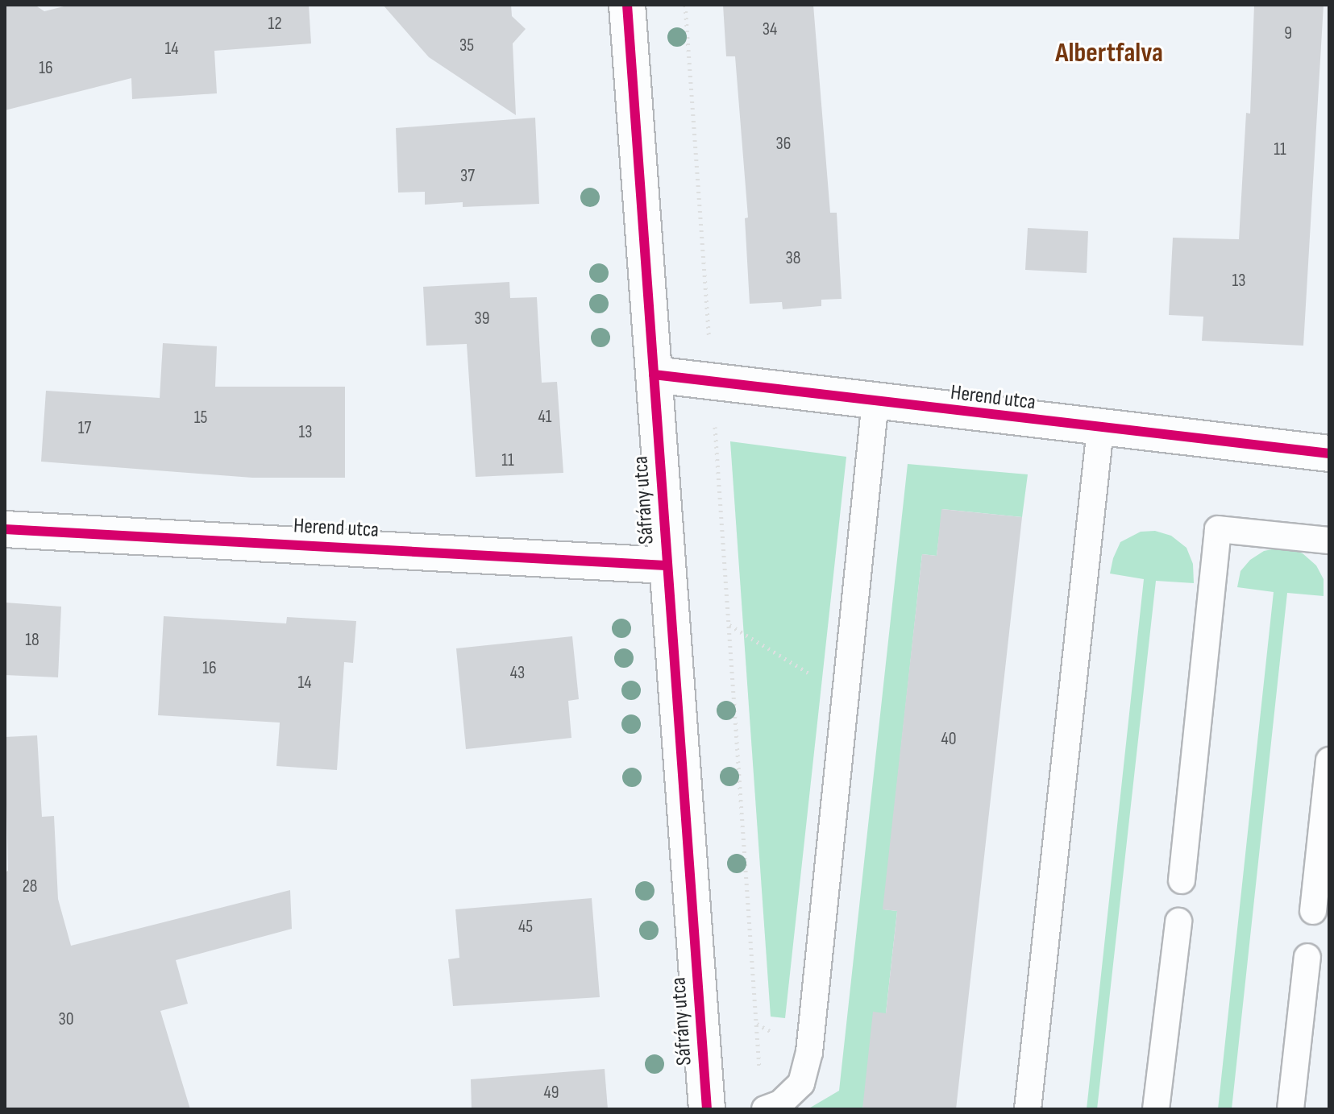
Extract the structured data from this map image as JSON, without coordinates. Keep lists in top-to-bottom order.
{
  "streets": {
    "street": ["Herend utca", "Sáfrány utca"]
  },
  "crossings": [
    ["Herend utca", "Sáfrány utca"]
  ],
  "districts": ["Albertfalva"],
  "house_numbers": [
    "12",
    "34",
    "9",
    "35",
    "14",
    "16",
    "36",
    "11",
    "37",
    "38",
    "13",
    "39",
    "41",
    "15",
    "17",
    "13",
    "11",
    "18",
    "16",
    "43",
    "14",
    "40",
    "28",
    "45",
    "30",
    "49"
  ]
}
